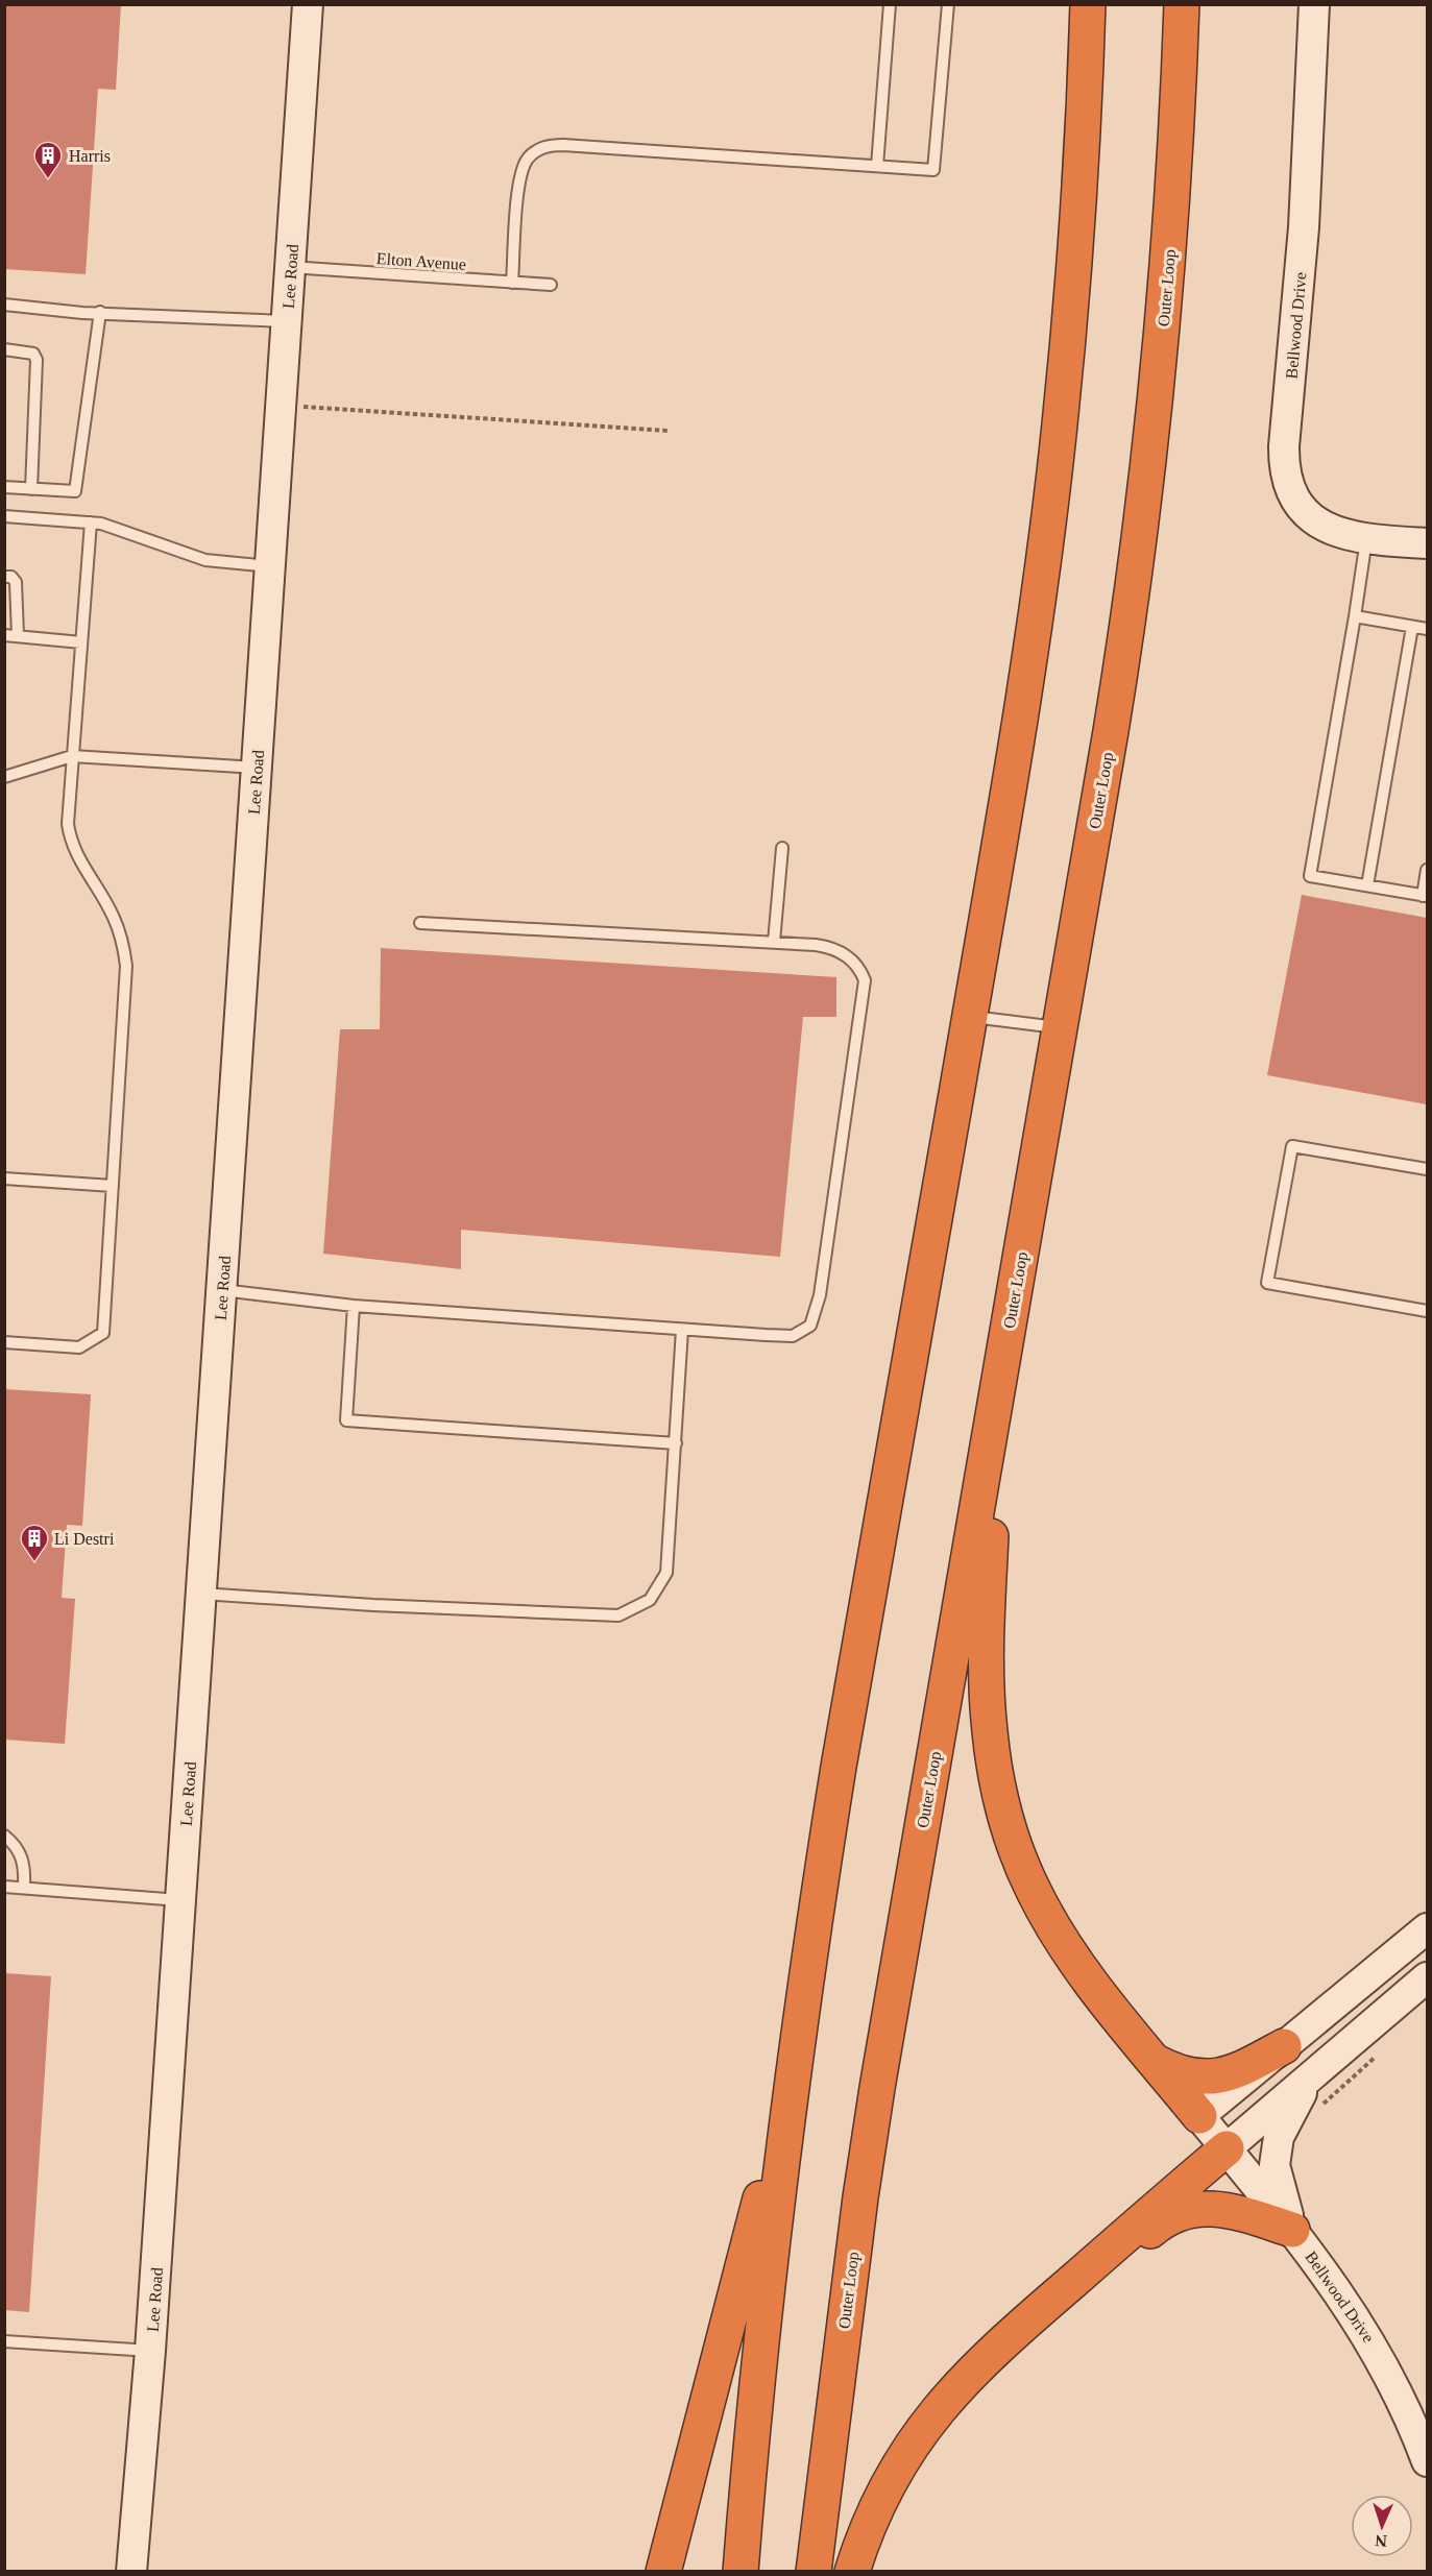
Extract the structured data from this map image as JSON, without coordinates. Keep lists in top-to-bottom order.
{
  "streets": {
    "highway": ["Outer Loop"],
    "street": ["Lee Road", "Bellwood Drive"],
    "lane": ["Elton Avenue"]
  },
  "crossings": [
    ["Elton Avenue", "Lee Road"]
  ],
  "places": {
    "building": ["Harris", "Li Destri"]
  },
  "north": "bottom"
}
